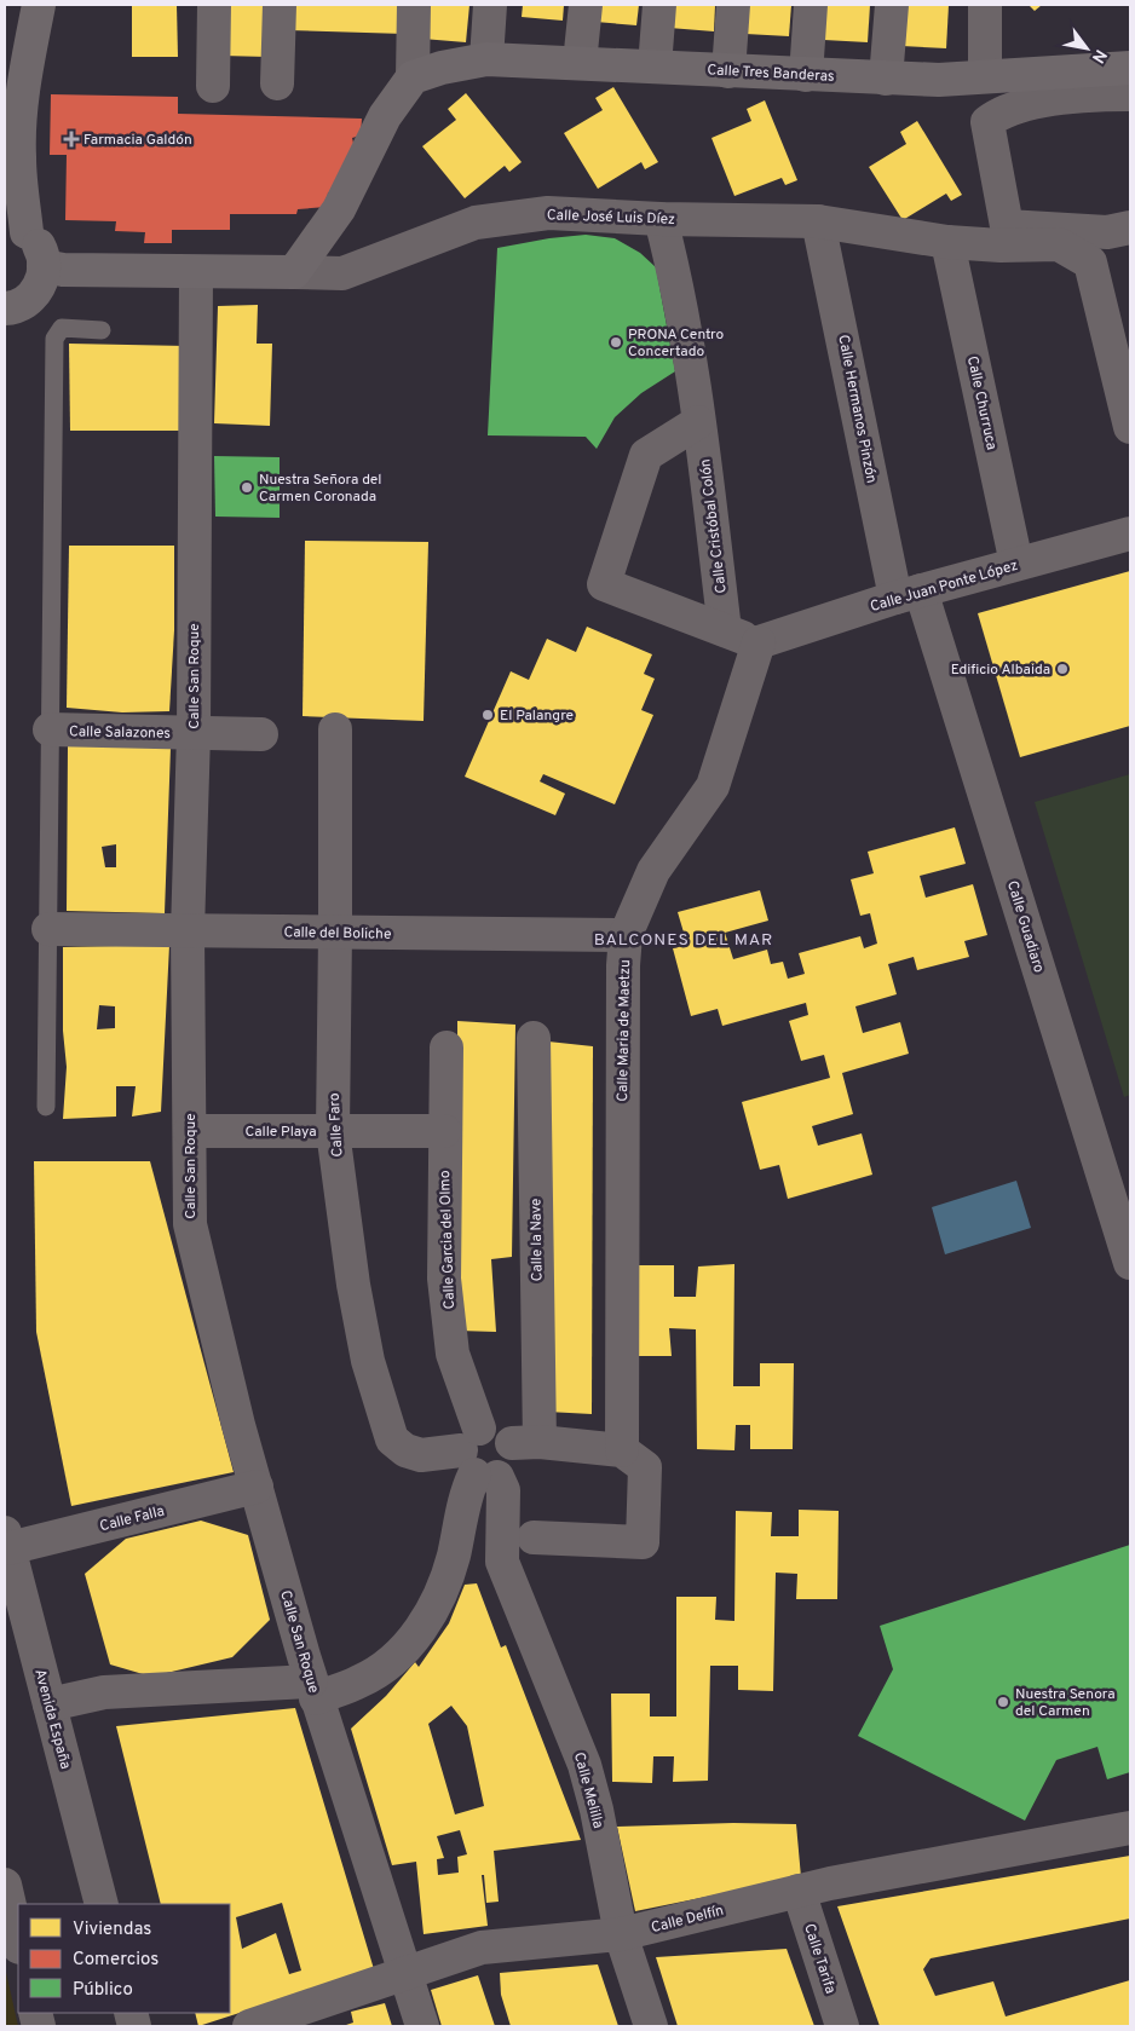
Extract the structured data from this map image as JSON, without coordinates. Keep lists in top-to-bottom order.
{
  "streets": {
    "street": [
      "Calle Tres Banderas",
      "Calle José Luis Díez",
      "Calle Churruca",
      "Calle Hermanos Pinzón",
      "Calle Cristóbal Colón",
      "Calle Juan Ponte López",
      "Calle San Roque",
      "Calle Salazones",
      "Calle Guadiaro",
      "Calle del Boliche",
      "Calle Maria de Maetzu",
      "Calle Faro",
      "Calle Playa",
      "Calle Garcia del Olmo",
      "Calle la Nave",
      "Calle Falla",
      "Avenida España",
      "Calle Melilla",
      "Calle Delfín",
      "Calle Tarifa"
    ]
  },
  "crossings": [
    ["Calle José Luis Díez", "Calle Churruca"],
    ["Calle José Luis Díez", "Calle Hermanos Pinzón"],
    ["Calle José Luis Díez", "Calle Cristóbal Colón"],
    ["Calle José Luis Díez", "Calle San Roque"],
    ["Calle Churruca", "Calle Juan Ponte López"],
    ["Calle Hermanos Pinzón", "Calle Juan Ponte López"],
    ["Calle Hermanos Pinzón", "Calle Guadiaro"],
    ["Calle Juan Ponte López", "Calle Guadiaro"],
    ["Calle Juan Ponte López", "Calle Maria de Maetzu"],
    ["Calle San Roque", "Calle Salazones"],
    ["Calle San Roque", "Calle del Boliche"],
    ["Calle San Roque", "Calle Playa"],
    ["Calle San Roque", "Calle Falla"],
    ["Calle San Roque", "Calle Delfín"],
    ["Calle del Boliche", "Calle Maria de Maetzu"],
    ["Calle del Boliche", "Calle Faro"],
    ["Calle Faro", "Calle Playa"],
    ["Calle Faro", "Calle Garcia del Olmo"],
    ["Calle Faro", "Calle la Nave"],
    ["Calle Faro", "Calle Melilla"],
    ["Calle Playa", "Calle Garcia del Olmo"],
    ["Calle Garcia del Olmo", "Calle la Nave"],
    ["Calle Garcia del Olmo", "Calle Melilla"],
    ["Calle la Nave", "Calle Melilla"],
    ["Calle Falla", "Avenida España"],
    ["Calle Melilla", "Calle Delfín"],
    ["Calle Delfín", "Calle Tarifa"]
  ],
  "districts": ["BALCONES DEL MAR"],
  "places": {
    "health": ["Farmacia Galdón"],
    "other": [
      "PRONA Centro Concertado",
      "Nuestra Señora del Carmen Coronada",
      "Edificio Albaida",
      "El Palangre",
      "Nuestra Senora del Carmen"
    ]
  },
  "legend": ["Viviendas", "Comercios", "Público"],
  "north": "bottom right"
}
